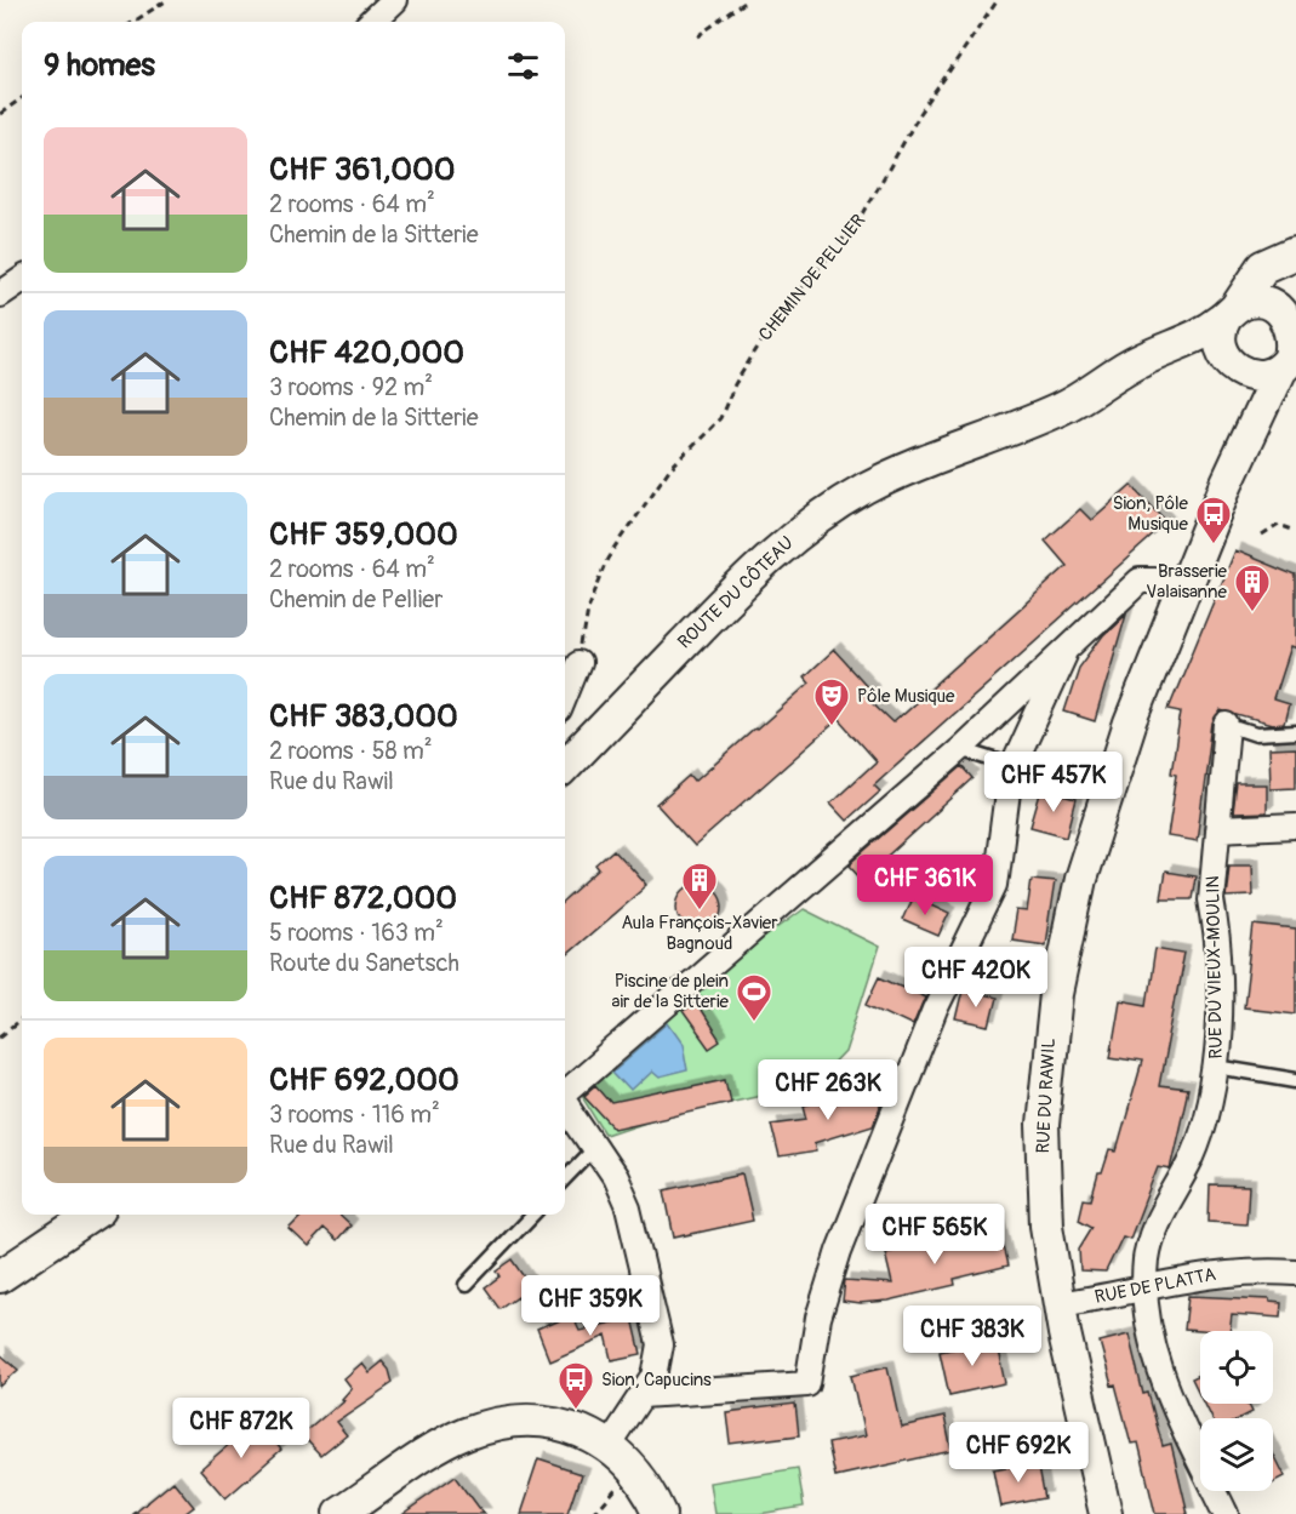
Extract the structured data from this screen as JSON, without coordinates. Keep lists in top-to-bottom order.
{
  "streets": {
    "street": [
      "ROUTE DU CÔTEAU",
      "RUE DU VIEUX-MOULIN",
      "RUE DU RAWIL",
      "RUE DE PLATTA"
    ],
    "path": ["CHEMIN DE PELLIER"]
  },
  "crossings": [
    ["ROUTE DU CÔTEAU", "RUE DU RAWIL"],
    ["RUE DU VIEUX-MOULIN", "RUE DE PLATTA"],
    ["RUE DU RAWIL", "RUE DE PLATTA"]
  ],
  "places": {
    "bus stop": ["Sion, Pôle Musique", "Sion, Capucins"],
    "building": ["Brasserie Valaisanne", "Aula François-Xavier Bagnoud"],
    "theatre": ["Pôle Musique"],
    "sports": ["Piscine de plein air de la Sitterie"]
  },
  "page": {
    "heading": "9 homes",
    "list": [
      {
        "name": "CHF 361,000",
        "note": "2 rooms · 64 m² · Chemin de la Sitterie"
      },
      {
        "name": "CHF 420,000",
        "note": "3 rooms · 92 m² · Chemin de la Sitterie"
      },
      {
        "name": "CHF 359,000",
        "note": "2 rooms · 64 m² · Chemin de Pellier"
      },
      {
        "name": "CHF 383,000",
        "note": "2 rooms · 58 m² · Rue du Rawil"
      },
      {
        "name": "CHF 872,000",
        "note": "5 rooms · 163 m² · Route du Sanetsch"
      },
      {
        "name": "CHF 692,000",
        "note": "3 rooms · 116 m² · Rue du Rawil"
      }
    ],
    "price": [
      "CHF 457K",
      "CHF 361K",
      "CHF 420K",
      "CHF 263K",
      "CHF 565K",
      "CHF 359K",
      "CHF 383K",
      "CHF 872K",
      "CHF 692K"
    ]
  }
}
